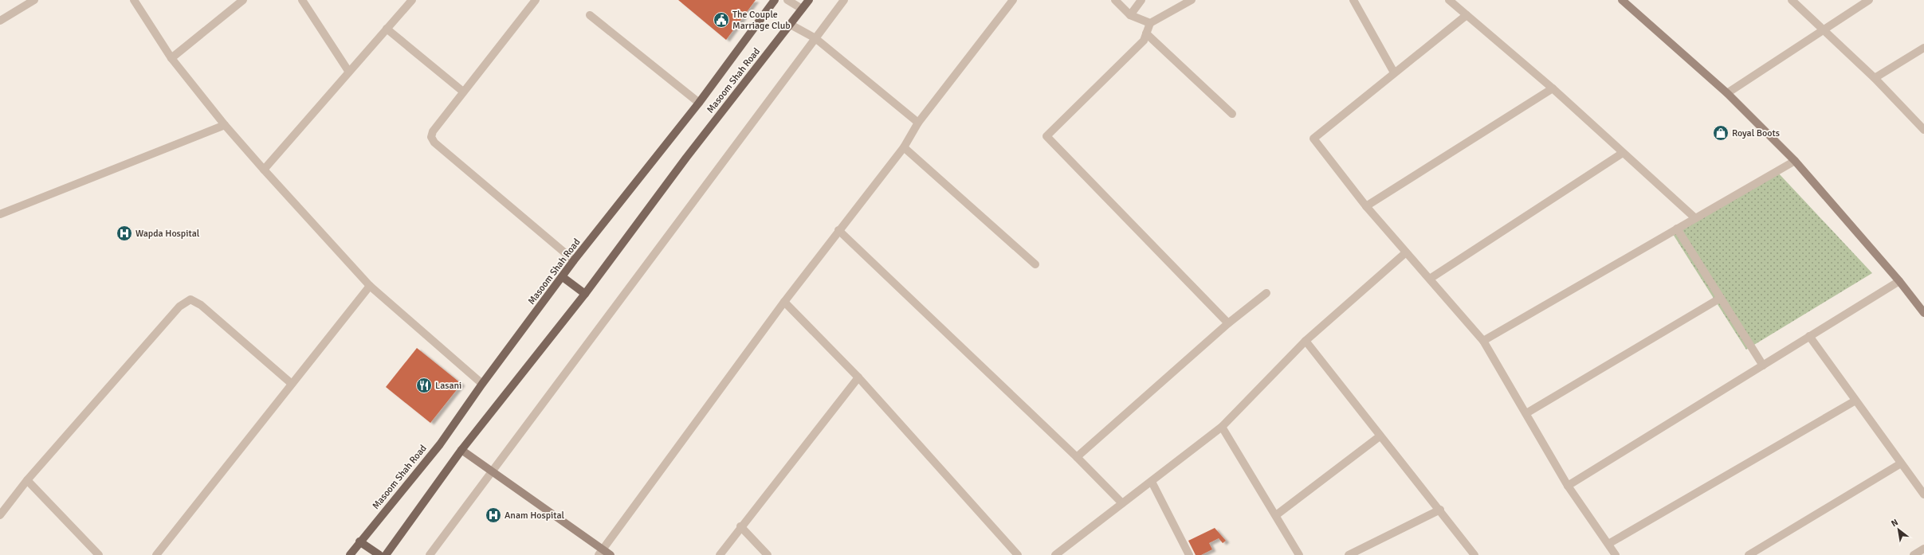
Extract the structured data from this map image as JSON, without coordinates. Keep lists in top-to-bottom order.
{
  "streets": {
    "main road": ["Masoom Shah Road"]
  },
  "places": {
    "public building": ["The Couple Marriage Club"],
    "shop": ["Royal Boots"],
    "hospital": ["Wapda Hospital", "Anam Hospital"],
    "restaurant": ["Lasani"]
  },
  "north": "top left"
}
